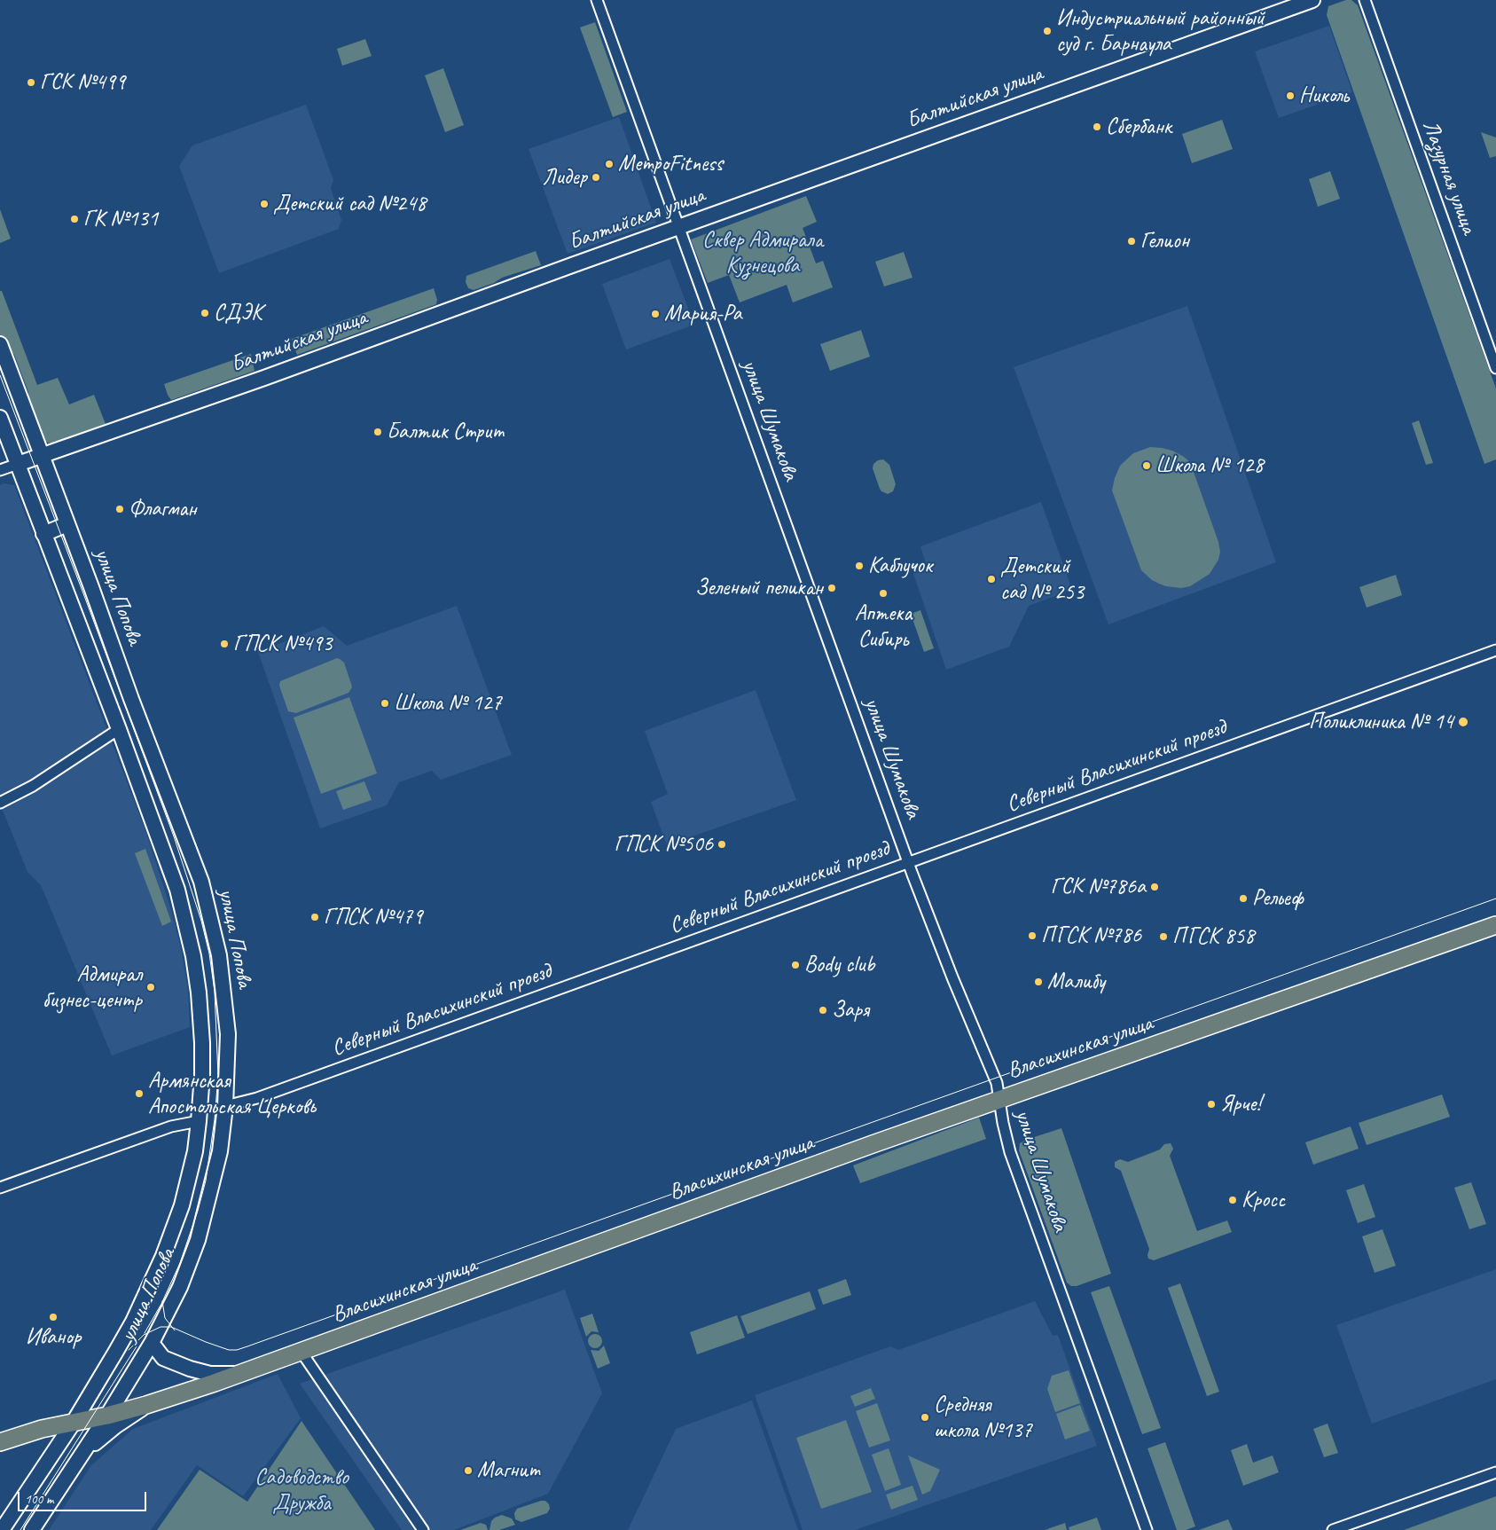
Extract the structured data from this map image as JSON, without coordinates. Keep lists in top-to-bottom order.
{
  "streets": {
    "highway": ["Власихинская улица"],
    "main road": ["Балтийская улица", "улица Попова"],
    "street": ["Лазурная улица", "улица Шумакова", "Северный Власихинский проезд"]
  },
  "crossings": [
    ["Балтийская улица", "улица Шумакова"],
    ["Балтийская улица", "улица Попова"],
    ["улица Шумакова", "Северный Власихинский проезд"],
    ["улица Шумакова", "Власихинская улица"],
    ["улица Попова", "Северный Власихинский проезд"],
    ["улица Попова", "Власихинская улица"]
  ],
  "parks": ["Сквер Адмирала Кузнецова", "Садоводство Дружба"],
  "places": [
    "Индустриальный районный суд г. Барнаула",
    "ГСК №499",
    "Николь",
    "Сбербанк",
    "МетроFitness",
    "Лидер",
    "Детский сад №248",
    "ГК №131",
    "Гелион",
    "СДЭК",
    "Мария-Ра",
    "Балтик Стрит",
    "Школа № 128",
    "Флагман",
    "Каблучок",
    "Детский сад № 253",
    "Зеленый пеликан",
    "Аптека Сибирь",
    "ГПСК №493",
    "Школа № 127",
    "Поликлиника № 14",
    "ГПСК №506",
    "ГСК №786а",
    "Рельеф",
    "ГПСК №479",
    "ПГСК №786",
    "ПГСК 858",
    "Body club",
    "Малибу",
    "Адмирал бизнес-центр",
    "Заря",
    "Армянская Апостольская Церковь",
    "Ярче!",
    "Кросс",
    "Иванор",
    "Средняя школа №137",
    "Магнит"
  ],
  "scale_bar": "100 m"
}
